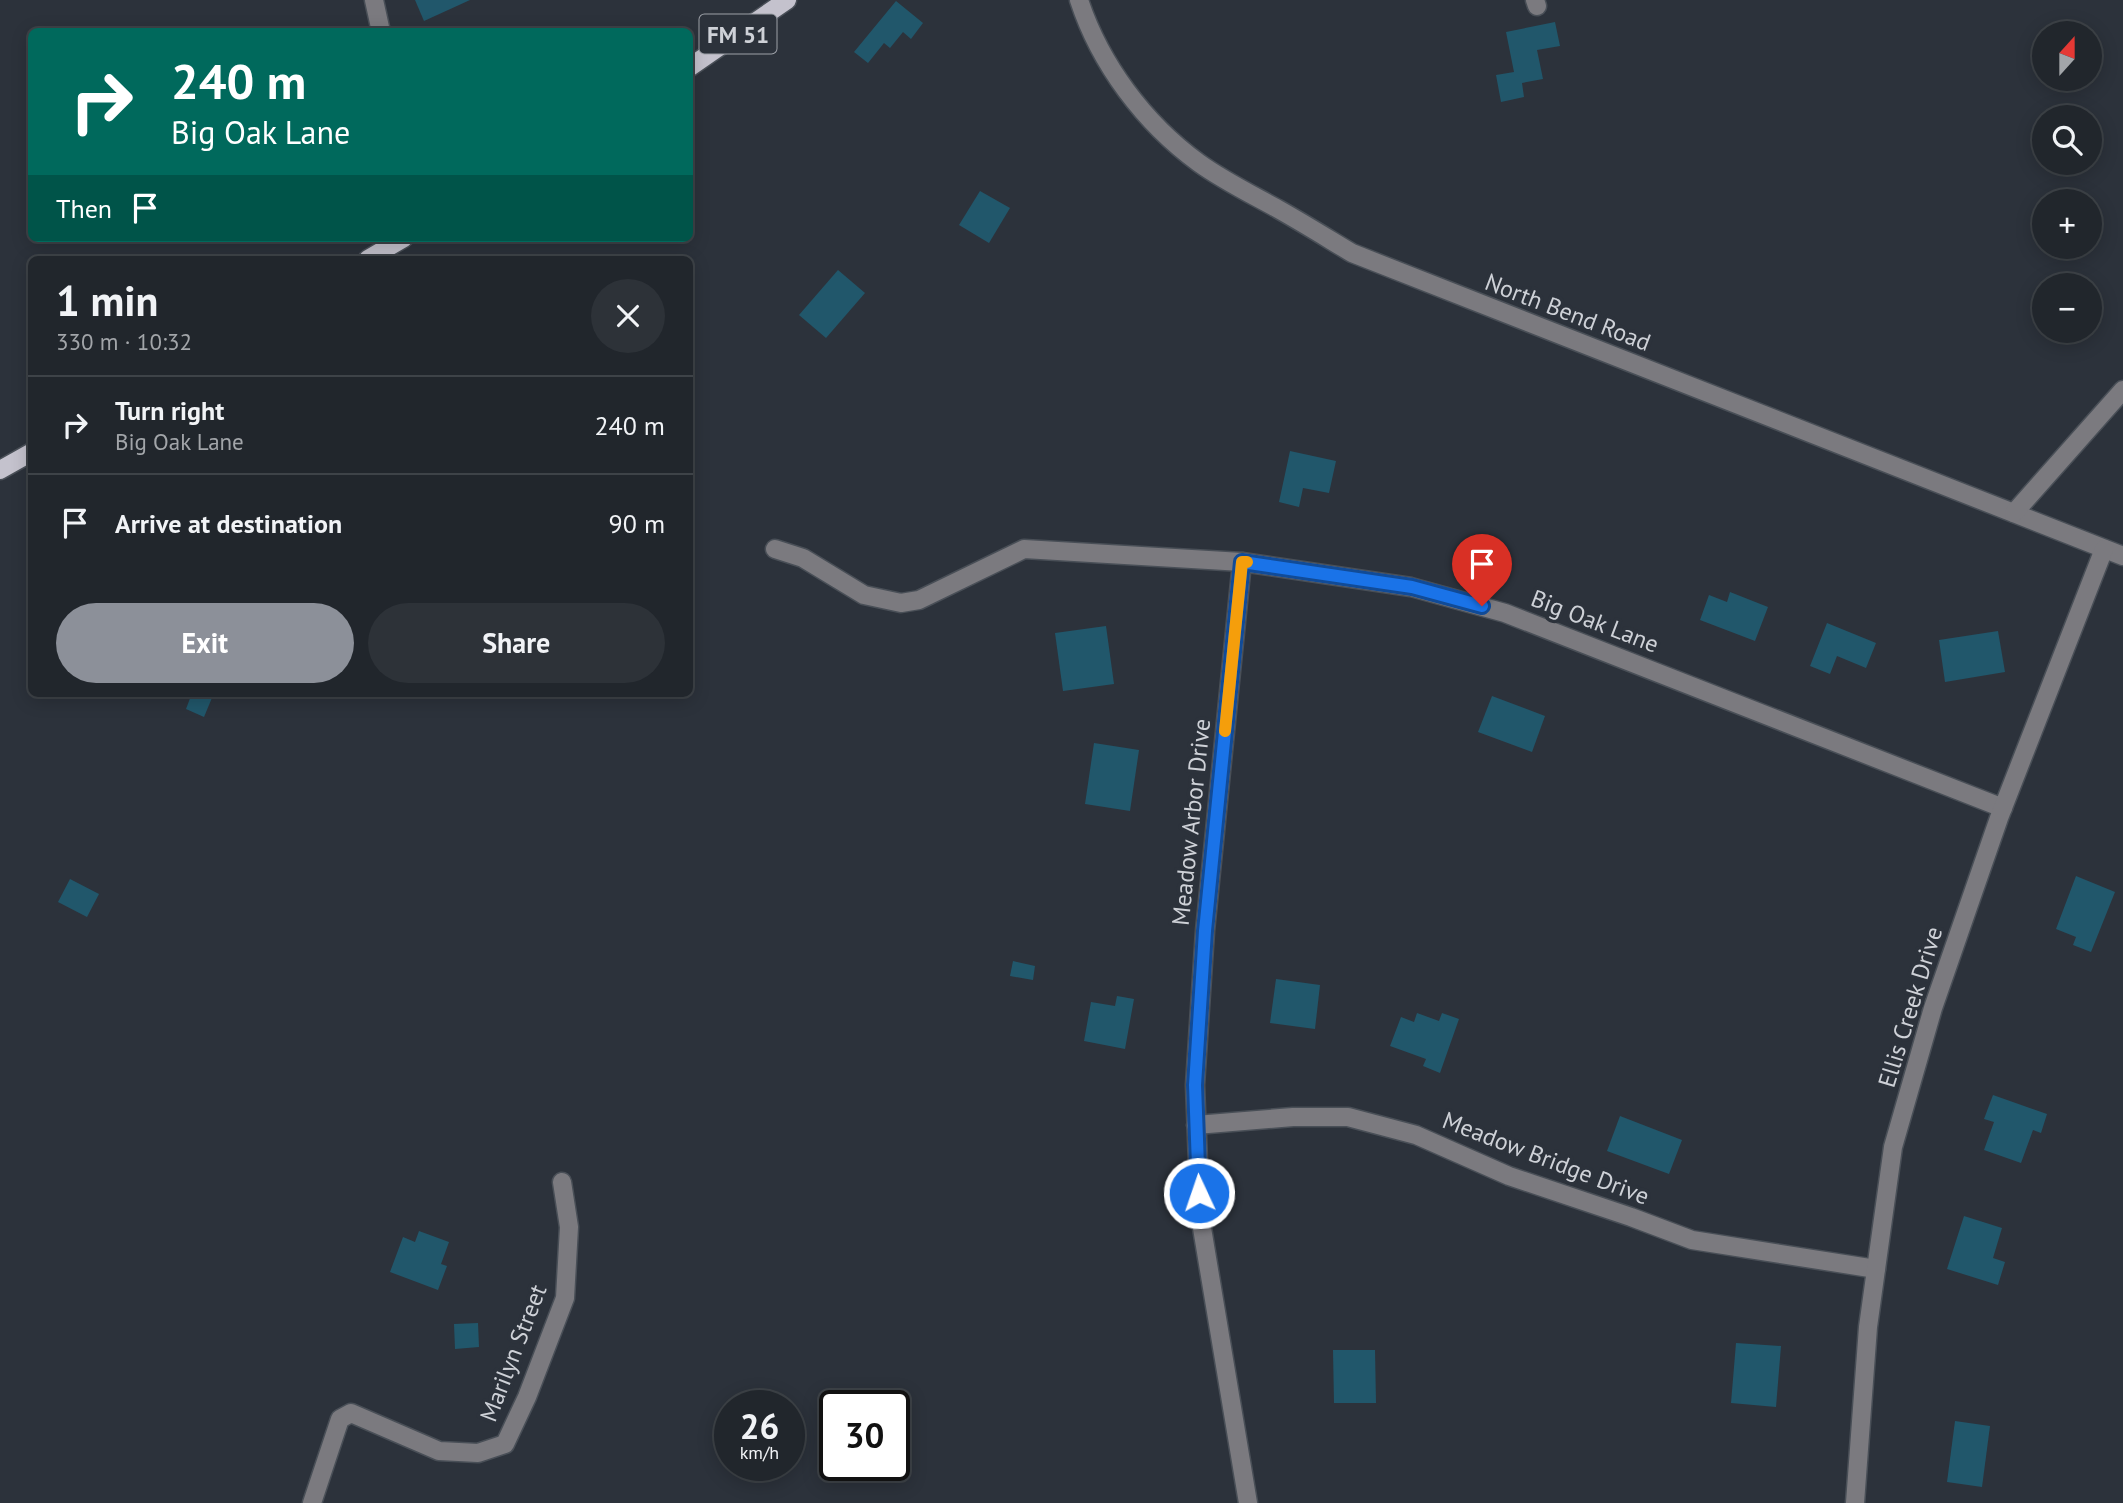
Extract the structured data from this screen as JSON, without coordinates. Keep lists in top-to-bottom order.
{
  "streets": {
    "main road": ["FM 51"],
    "street": [
      "North Bend Road",
      "Big Oak Lane",
      "Meadow Arbor Drive",
      "Ellis Creek Drive",
      "Meadow Bridge Drive",
      "Marilyn Street"
    ]
  },
  "crossings": [
    ["North Bend Road", "Ellis Creek Drive"],
    ["Big Oak Lane", "Meadow Arbor Drive"],
    ["Big Oak Lane", "Ellis Creek Drive"],
    ["Meadow Arbor Drive", "Meadow Bridge Drive"],
    ["Ellis Creek Drive", "Meadow Bridge Drive"]
  ],
  "north": "top",
  "page": {
    "map_buttons": ["+", "−"],
    "turn": ["240 m", "Big Oak Lane"],
    "then": "Then",
    "heading": ["1 min", "330 m · 10:32"],
    "list": [
      {
        "name": "Turn right",
        "note": "Big Oak Lane",
        "value": "240 m"
      },
      {
        "name": "Arrive at destination",
        "value": "90 m"
      }
    ],
    "buttons": ["Exit", "Share"],
    "speed": "26 km/h",
    "limit": "30"
  }
}
